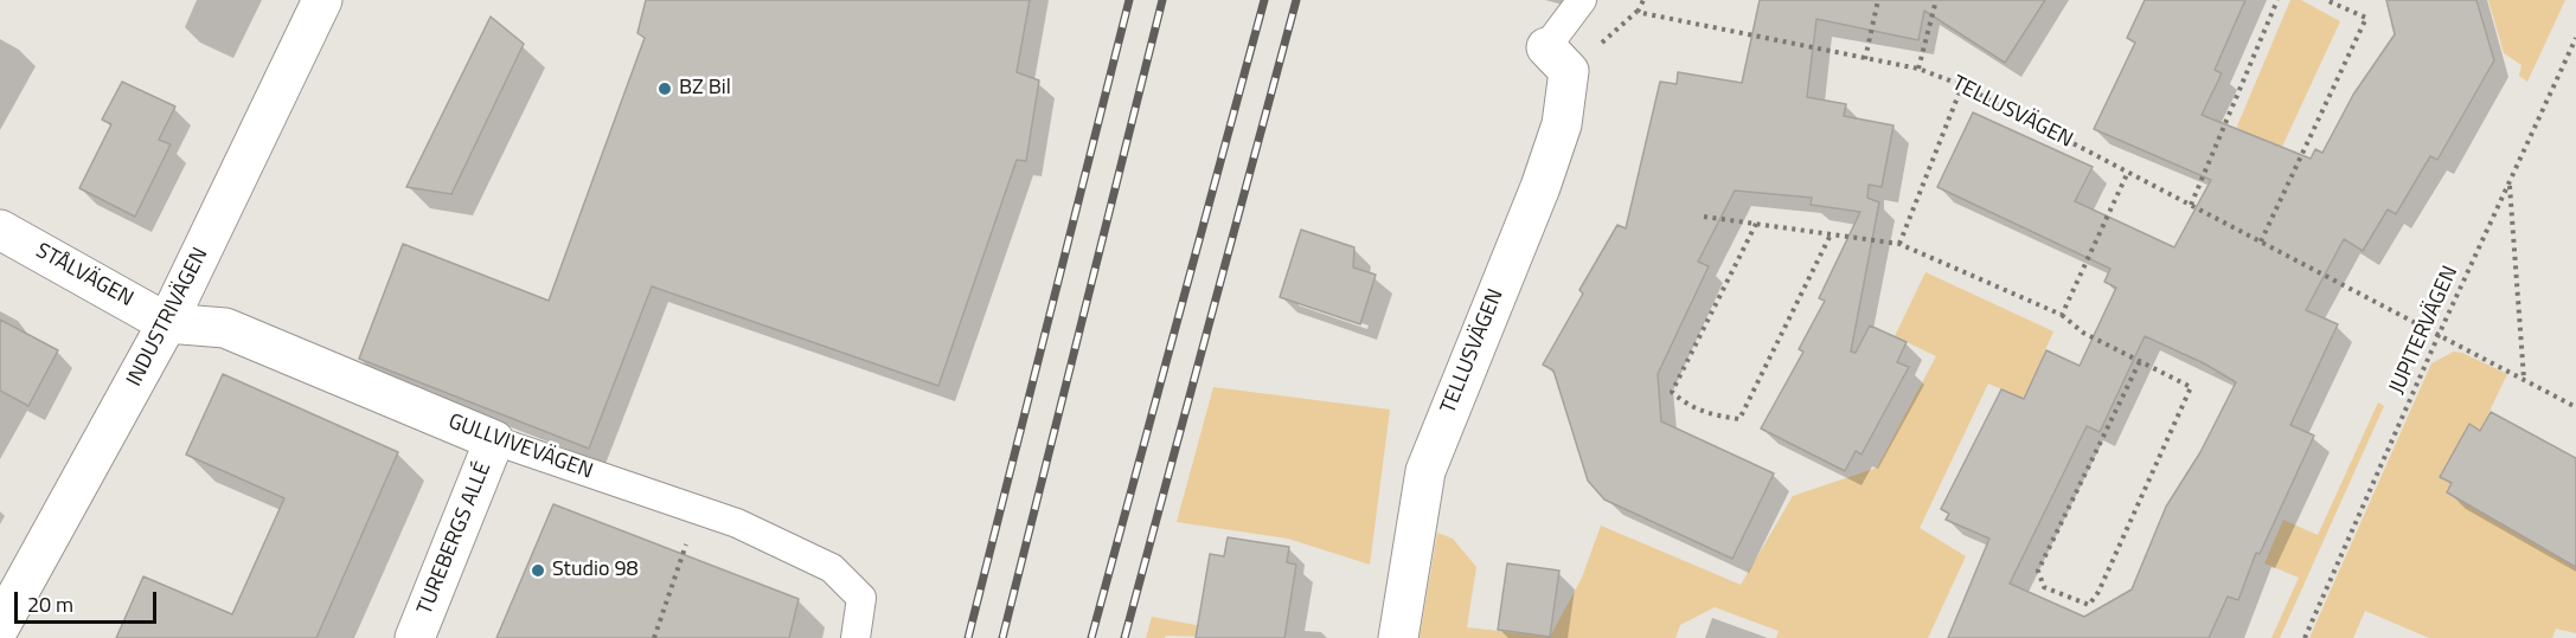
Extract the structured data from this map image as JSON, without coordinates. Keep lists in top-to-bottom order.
{
  "streets": {
    "street": [
      "TELLUSVÄGEN",
      "STÅLVÄGEN",
      "INDUSTRIVÄGEN",
      "GULLVIVEVÄGEN",
      "TUREBERGS ALLÉ"
    ],
    "path": ["JUPITERVÄGEN"]
  },
  "crossings": [
    ["TELLUSVÄGEN", "JUPITERVÄGEN"],
    ["STÅLVÄGEN", "INDUSTRIVÄGEN"],
    ["STÅLVÄGEN", "GULLVIVEVÄGEN"],
    ["INDUSTRIVÄGEN", "GULLVIVEVÄGEN"],
    ["GULLVIVEVÄGEN", "TUREBERGS ALLÉ"]
  ],
  "places": ["BZ Bil", "Studio 98"],
  "scale_bar": "20 m"
}
